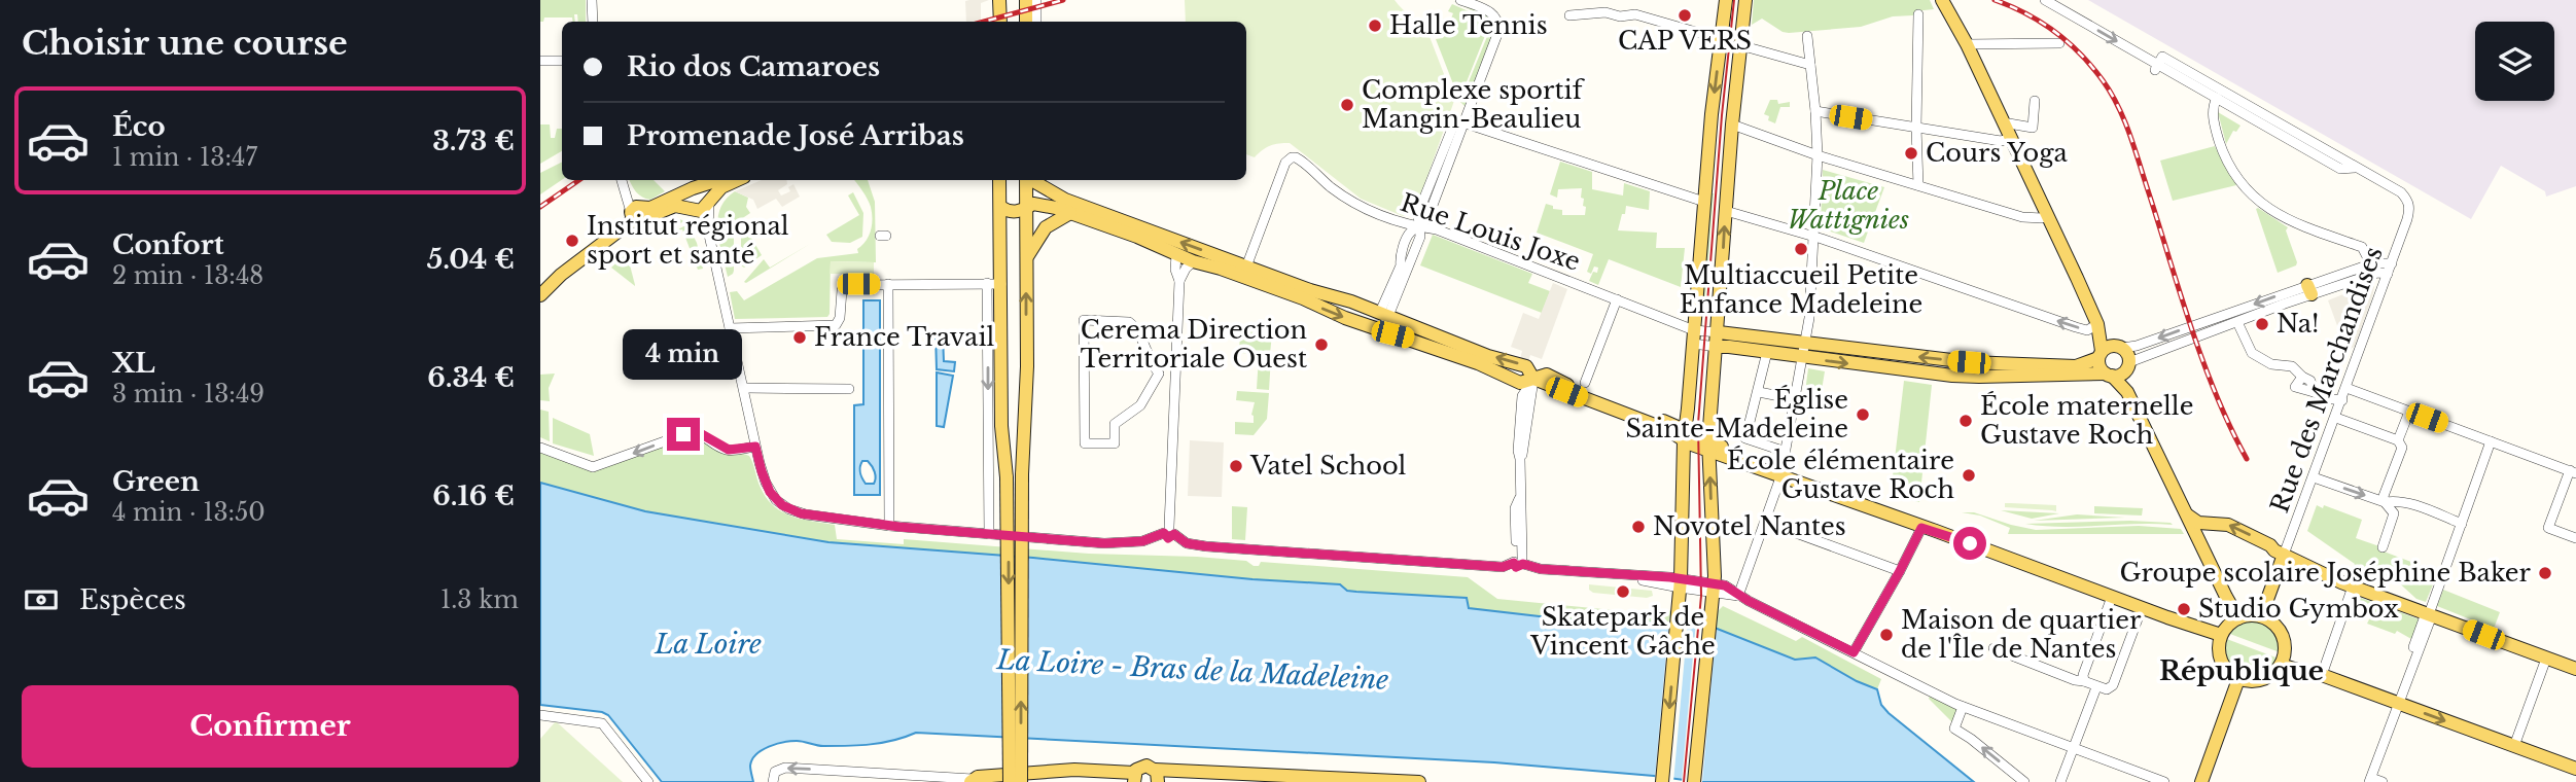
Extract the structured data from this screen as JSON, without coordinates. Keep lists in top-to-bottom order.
{
  "streets": {
    "street": ["Rue Louis Joxe", "Rue des Marchandises"]
  },
  "districts": ["République"],
  "water": ["La Loire", "La Loire - Bras de la Madeleine"],
  "parks": ["Place Wattignies"],
  "places": [
    "CAP VERS",
    "Halle Tennis",
    "Complexe sportif Mangin-Beaulieu",
    "Cours Yoga",
    "Institut régional sport et santé",
    "Multiaccueil Petite Enfance Madeleine",
    "Na!",
    "France Travail",
    "Cerema Direction Territoriale Ouest",
    "Église Sainte-Madeleine",
    "École maternelle Gustave Roch",
    "Vatel School",
    "École élémentaire Gustave Roch",
    "Novotel Nantes",
    "Groupe scolaire Joséphine Baker",
    "Skatepark de Vincent Gâche",
    "Studio Gymbox",
    "Maison de quartier de l'Île de Nantes"
  ],
  "page": {
    "heading": "Choisir une course",
    "banner": ["Rio dos Camaroes", "Promenade José Arribas"],
    "list": [
      {
        "name": "Éco",
        "note": "1 min · 13:47",
        "value": "3.73 €"
      },
      {
        "name": "Confort",
        "note": "2 min · 13:48",
        "value": "5.04 €"
      },
      {
        "name": "XL",
        "note": "3 min · 13:49",
        "value": "6.34 €"
      },
      {
        "name": "Green",
        "note": "4 min · 13:50",
        "value": "6.16 €"
      }
    ],
    "bubble": "4 min",
    "pay": ["Espèces", "1.3 km"],
    "buttons": "Confirmer"
  }
}
